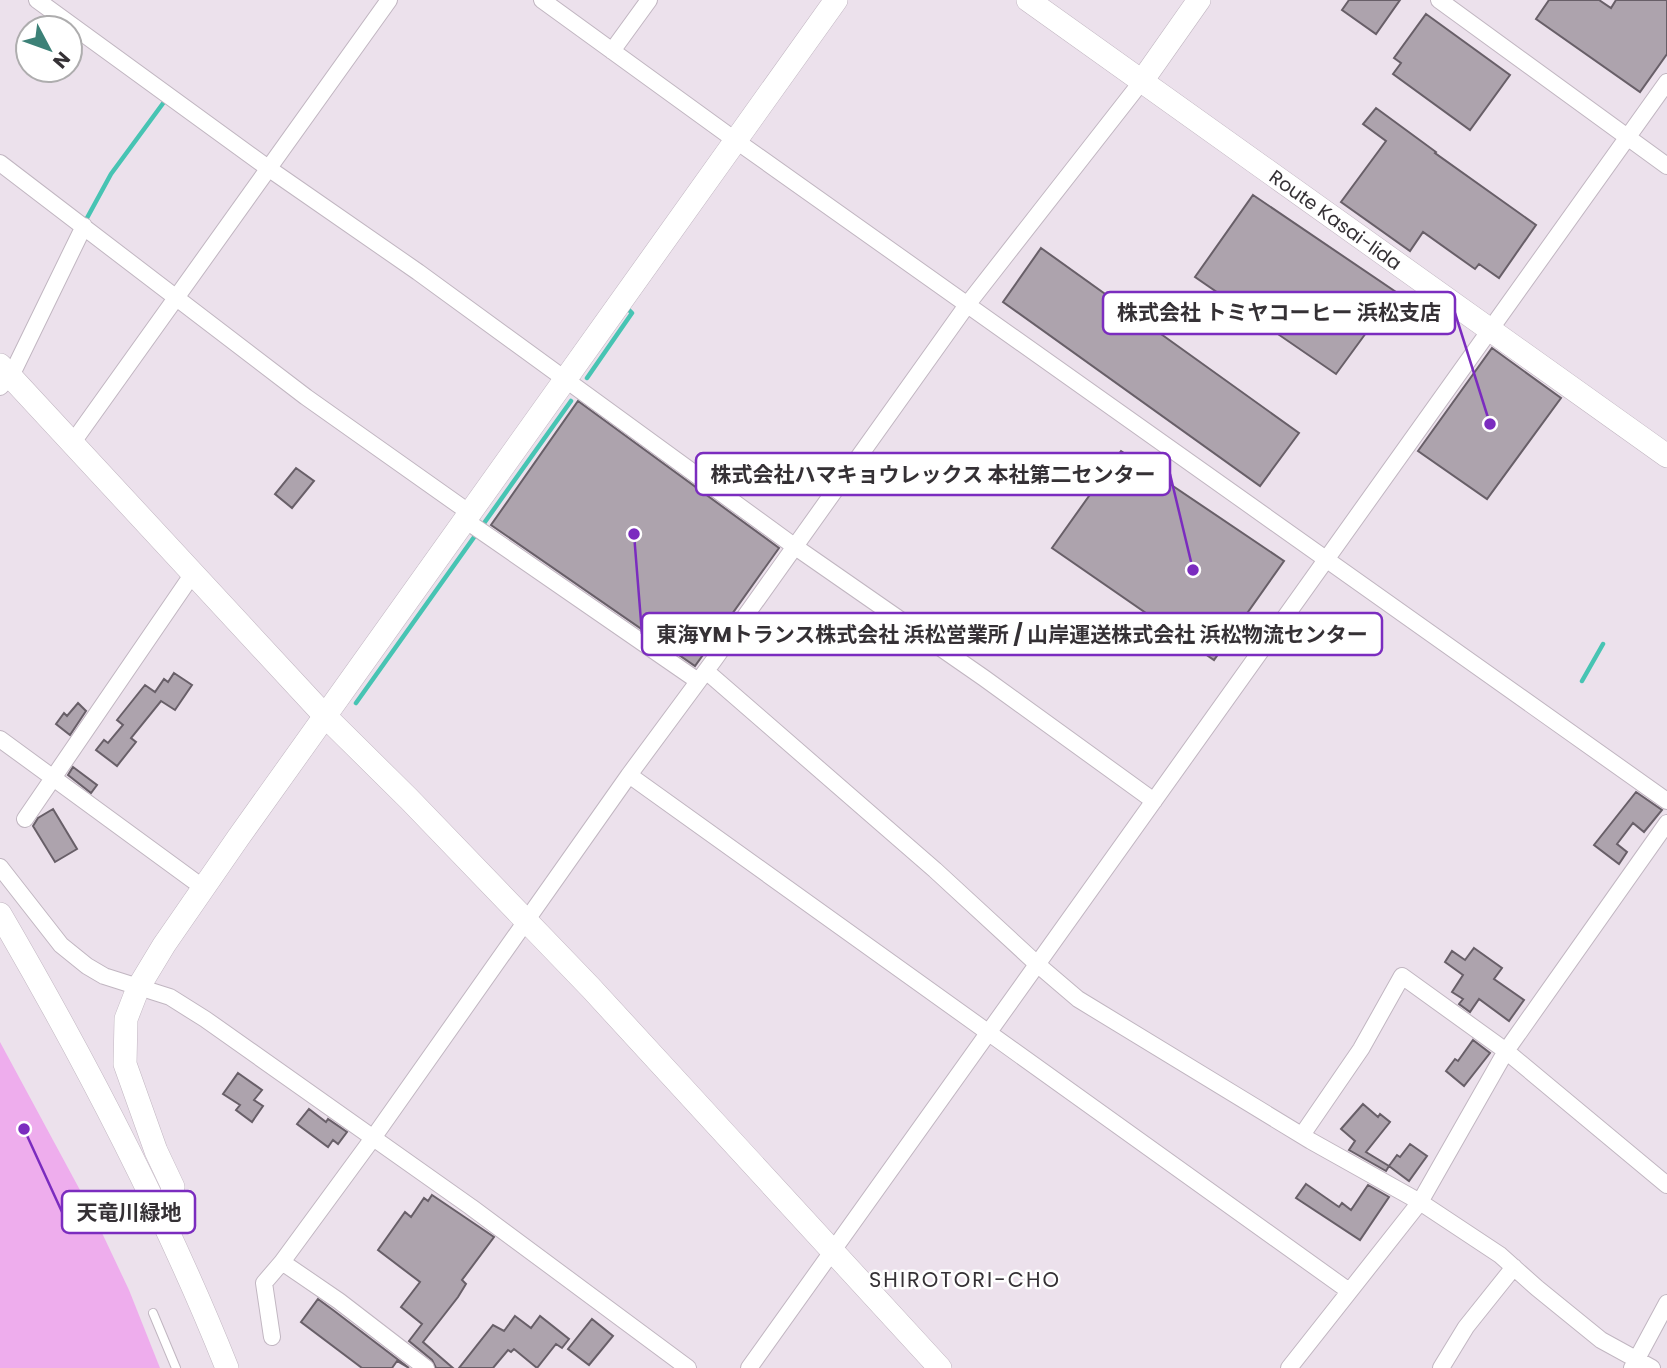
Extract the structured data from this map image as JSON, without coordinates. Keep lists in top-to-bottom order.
{
  "streets": {
    "street": ["Route Kasai-Iida"]
  },
  "districts": ["SHIROTORI-CHO"],
  "places": [
    "株式会社 トミヤコーヒー 浜松支店",
    "東海YMトランス株式会社 浜松営業所 / 山岸運送株式会社 浜松物流センター",
    "株式会社ハマキョウレックス 本社第二センター",
    "天竜川緑地"
  ],
  "north": "bottom right"
}
